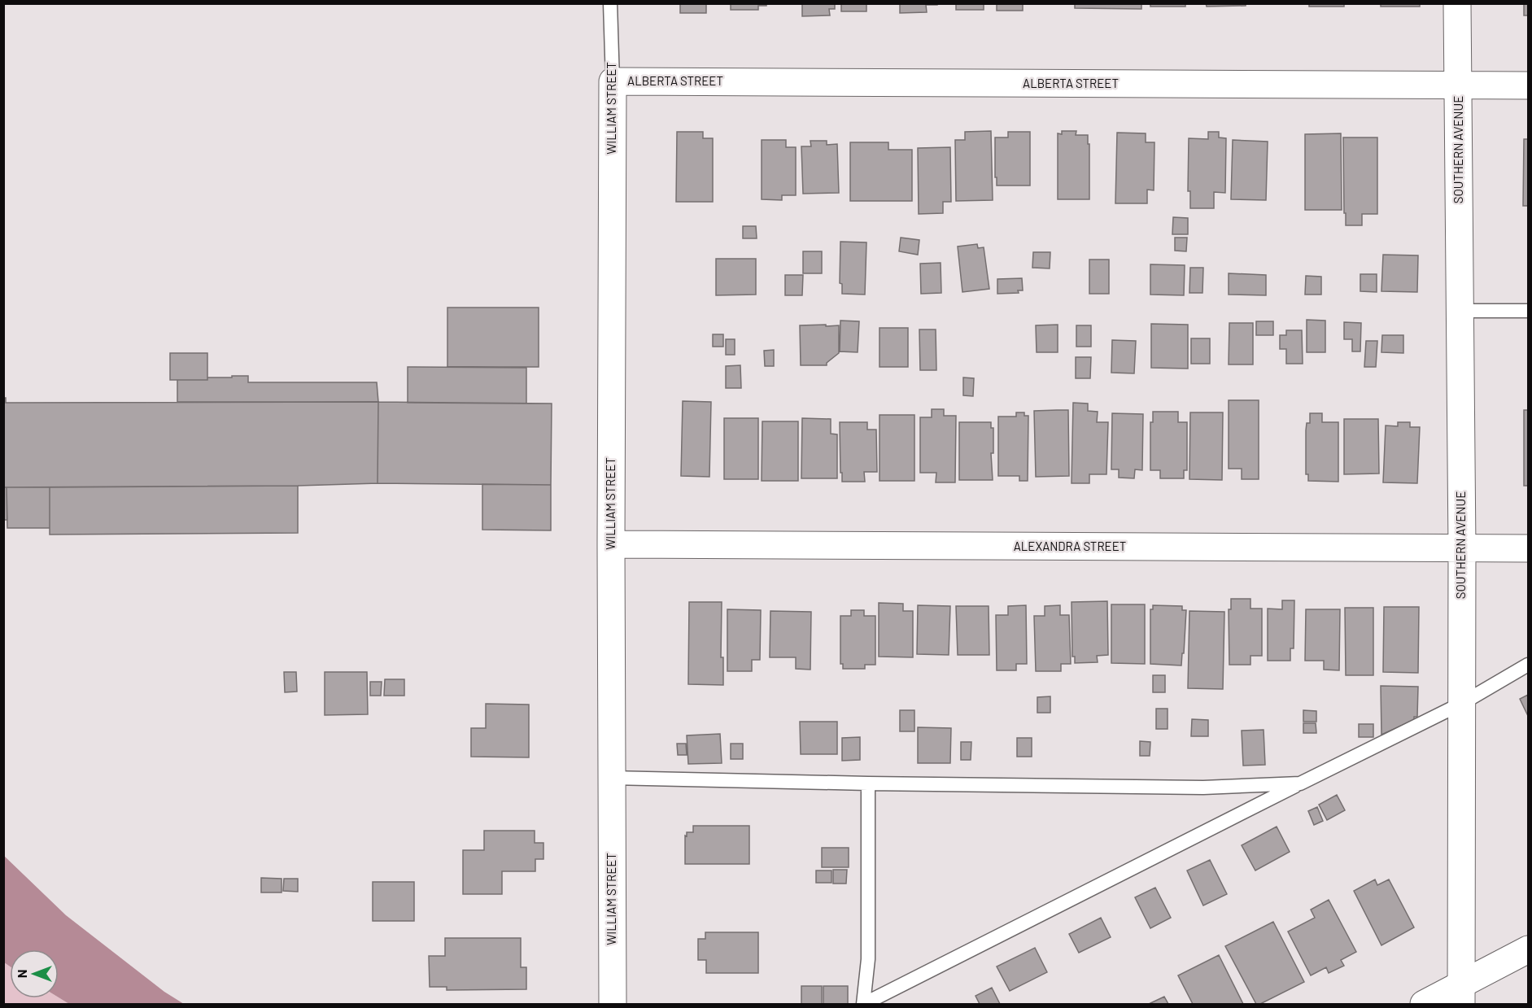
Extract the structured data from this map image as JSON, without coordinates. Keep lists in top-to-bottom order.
{
  "streets": {
    "street": [
      "ALBERTA STREET",
      "WILLIAM STREET",
      "SOUTHERN AVENUE",
      "ALEXANDRA STREET"
    ]
  },
  "crossings": [
    ["ALBERTA STREET", "WILLIAM STREET"],
    ["ALBERTA STREET", "SOUTHERN AVENUE"],
    ["WILLIAM STREET", "ALEXANDRA STREET"],
    ["SOUTHERN AVENUE", "ALEXANDRA STREET"]
  ],
  "north": "left"
}
